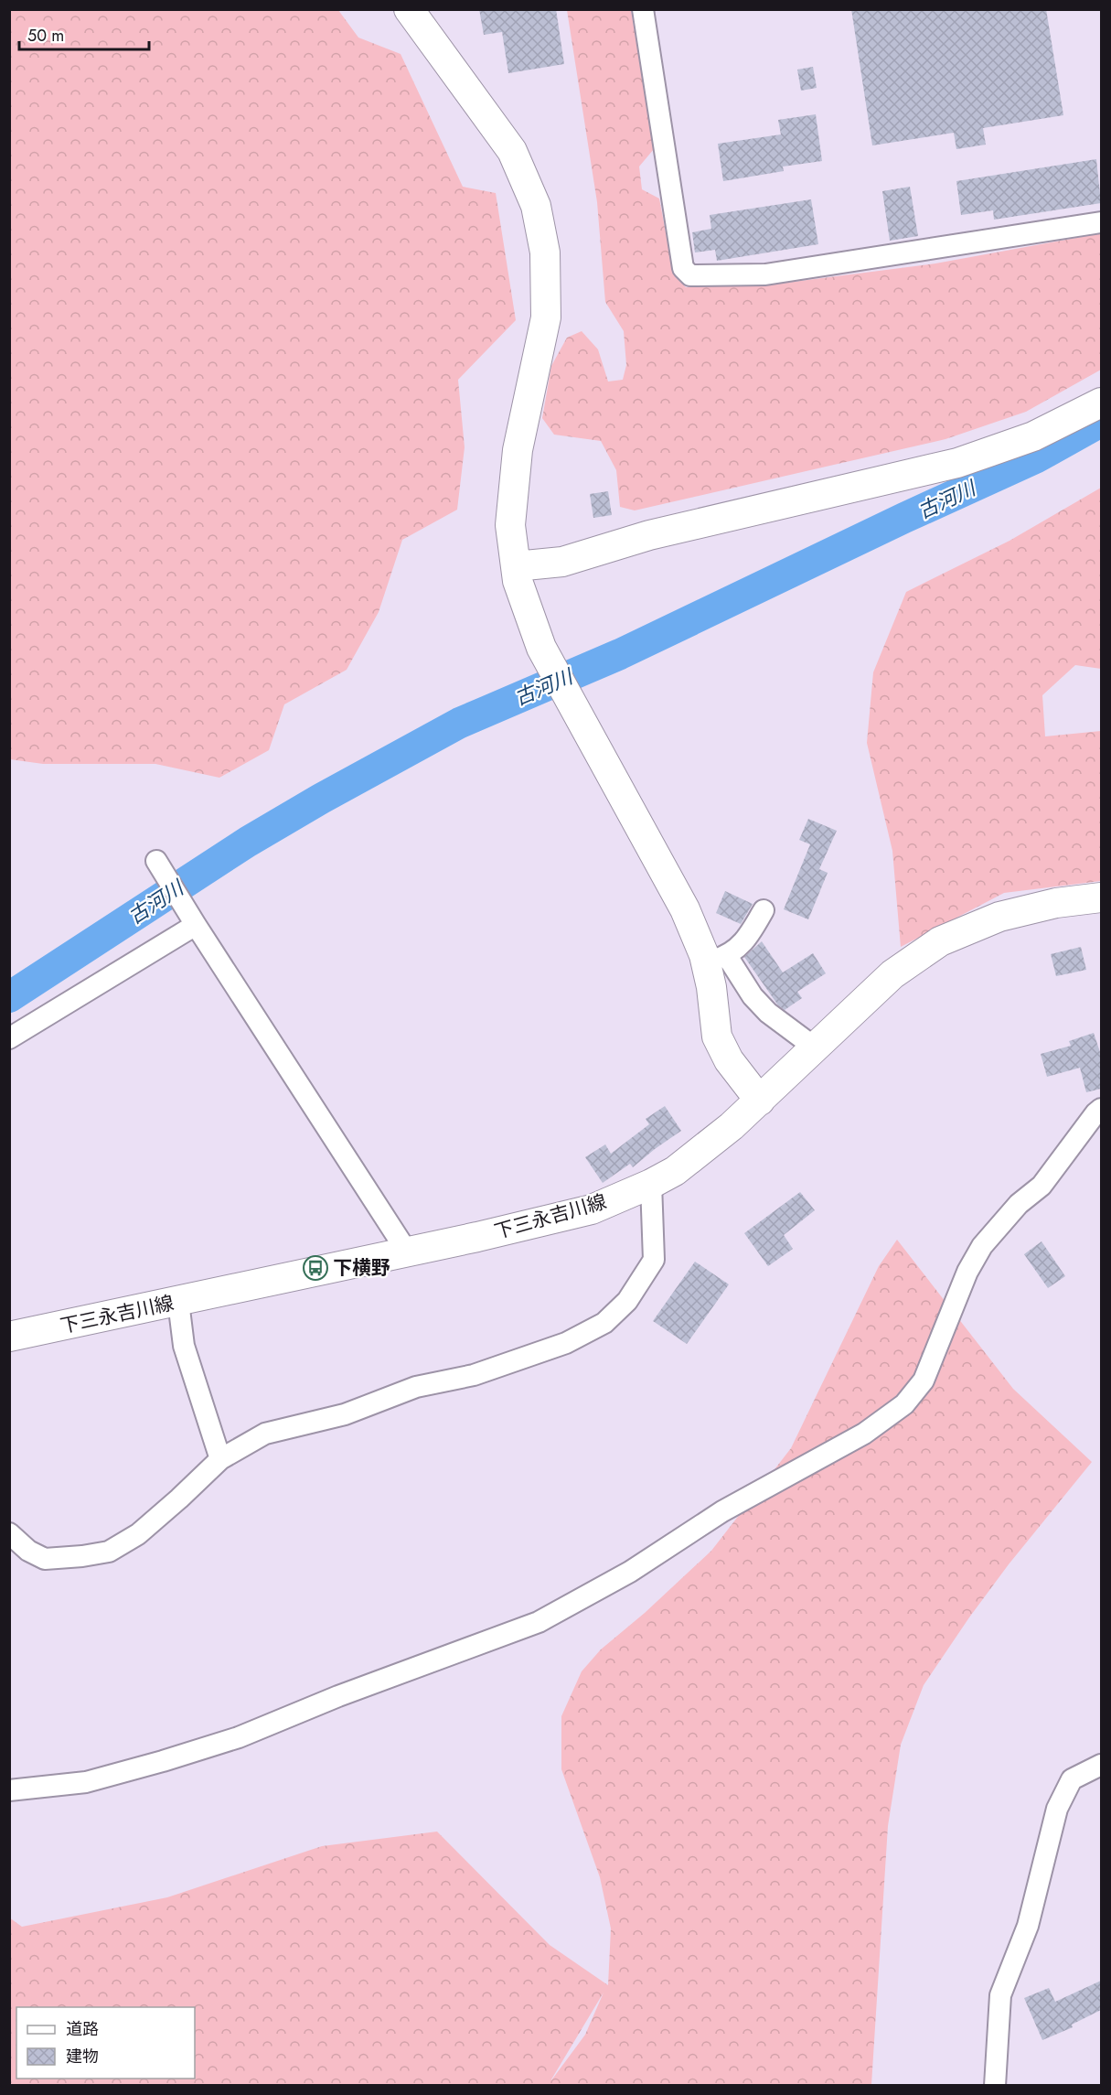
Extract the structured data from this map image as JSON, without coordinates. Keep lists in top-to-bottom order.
{
  "streets": {
    "street": ["下三永吉川線"]
  },
  "water": ["古河川"],
  "places": {
    "bus stop": ["下横野"]
  },
  "legend": ["道路", "建物"],
  "scale_bar": "50 m"
}
